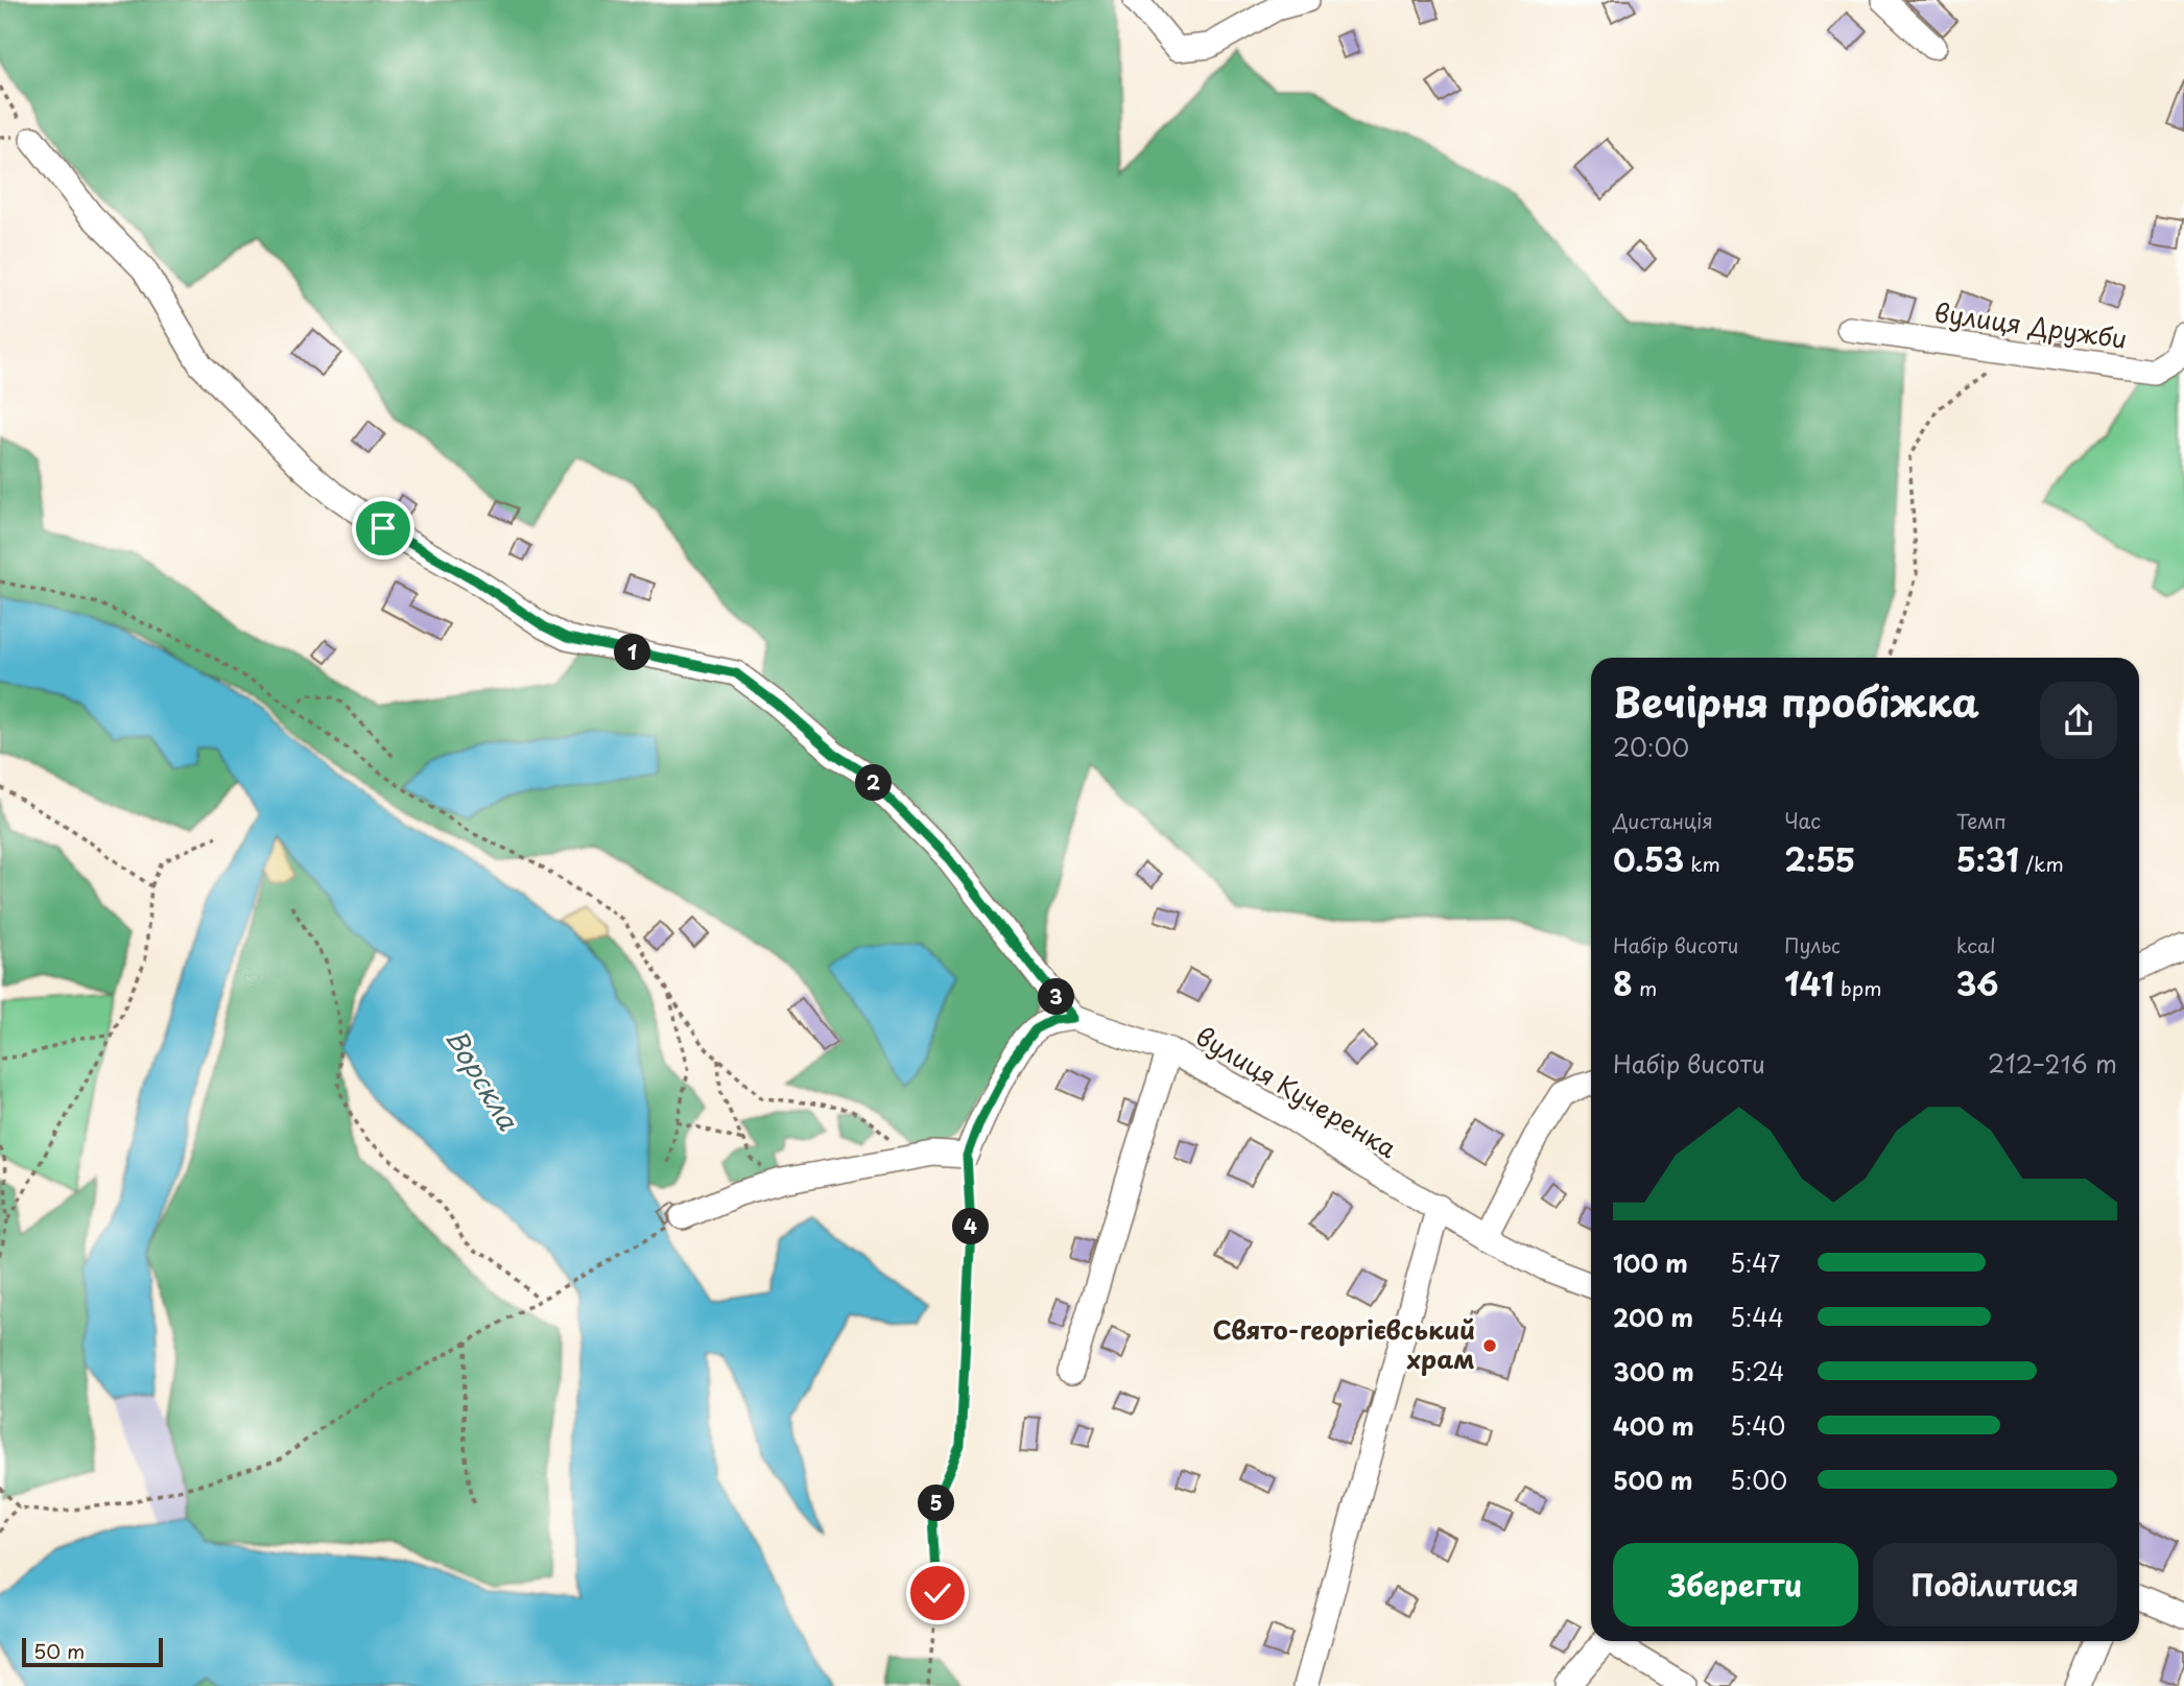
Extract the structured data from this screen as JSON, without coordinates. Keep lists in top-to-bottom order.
{
  "streets": {
    "street": ["вулиця Дружби", "вулиця Кучеренка"]
  },
  "water": ["Ворскла"],
  "places": ["Свято-георгієвський храм"],
  "scale_bar": "50 m",
  "page": {
    "pins": [
      "1",
      "2",
      "3",
      "4",
      "5"
    ],
    "heading": ["Вечірня пробіжка", "20:00"],
    "stats": [
      ["Дистанція", "0.53 km"],
      ["Час", "2:55"],
      ["Темп", "5:31 /km"],
      ["Набір висоти", "8 m"],
      ["Пульс", "141 bpm"],
      ["kcal", "36"]
    ],
    "chart": ["Набір висоти", "212–216 m"],
    "list": [
      {
        "name": "100 m",
        "note": "5:47"
      },
      {
        "name": "200 m",
        "note": "5:44"
      },
      {
        "name": "300 m",
        "note": "5:24"
      },
      {
        "name": "400 m",
        "note": "5:40"
      },
      {
        "name": "500 m",
        "note": "5:00"
      }
    ],
    "buttons": ["Зберегти", "Поділитися"],
    "scale": "50 m"
  }
}
